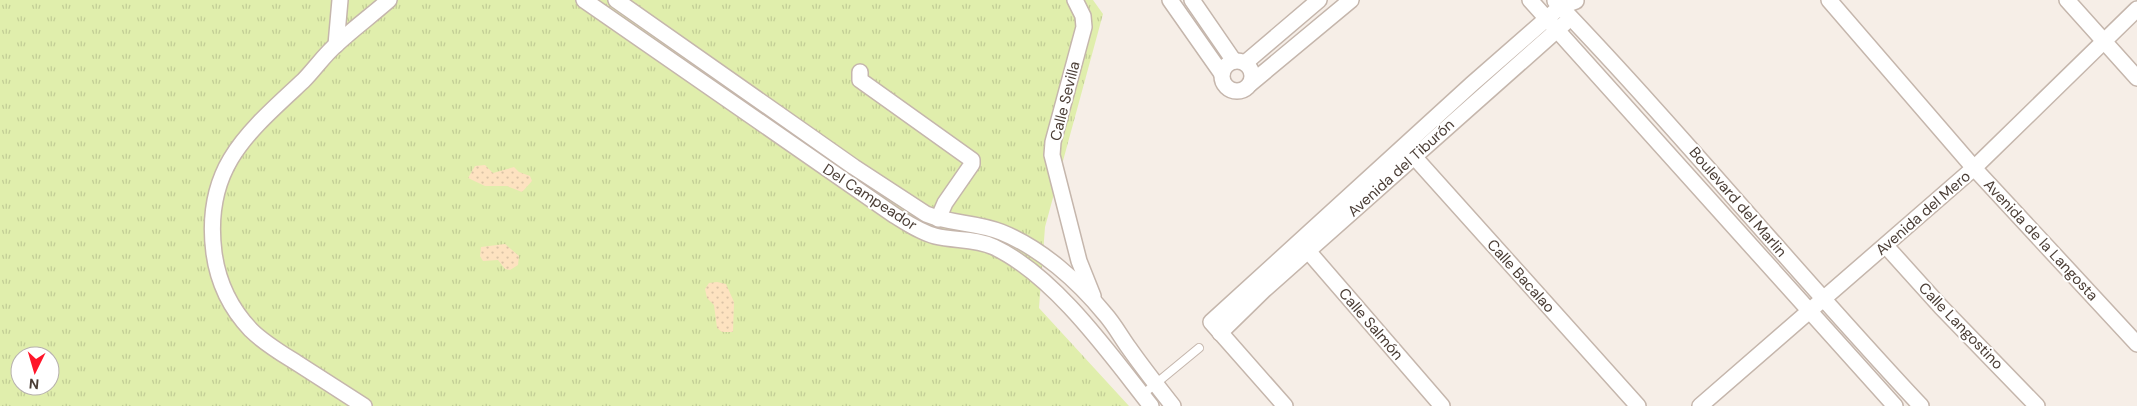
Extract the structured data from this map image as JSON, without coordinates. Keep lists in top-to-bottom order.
{
  "streets": {
    "street": [
      "Calle Sevilla",
      "Avenida del Tiburón",
      "Del Campeador",
      "Boulevard del Marlin",
      "Avenida del Mero",
      "Avenida de la Langosta",
      "Calle Bacalao",
      "Calle Salmón",
      "Calle Langostino"
    ]
  },
  "crossings": [
    ["Calle Sevilla", "Del Campeador"],
    ["Avenida del Tiburón", "Boulevard del Marlin"],
    ["Avenida del Tiburón", "Calle Bacalao"],
    ["Avenida del Tiburón", "Calle Salmón"],
    ["Boulevard del Marlin", "Avenida del Mero"],
    ["Avenida del Mero", "Avenida de la Langosta"],
    ["Avenida del Mero", "Calle Langostino"]
  ],
  "north": "bottom"
}
